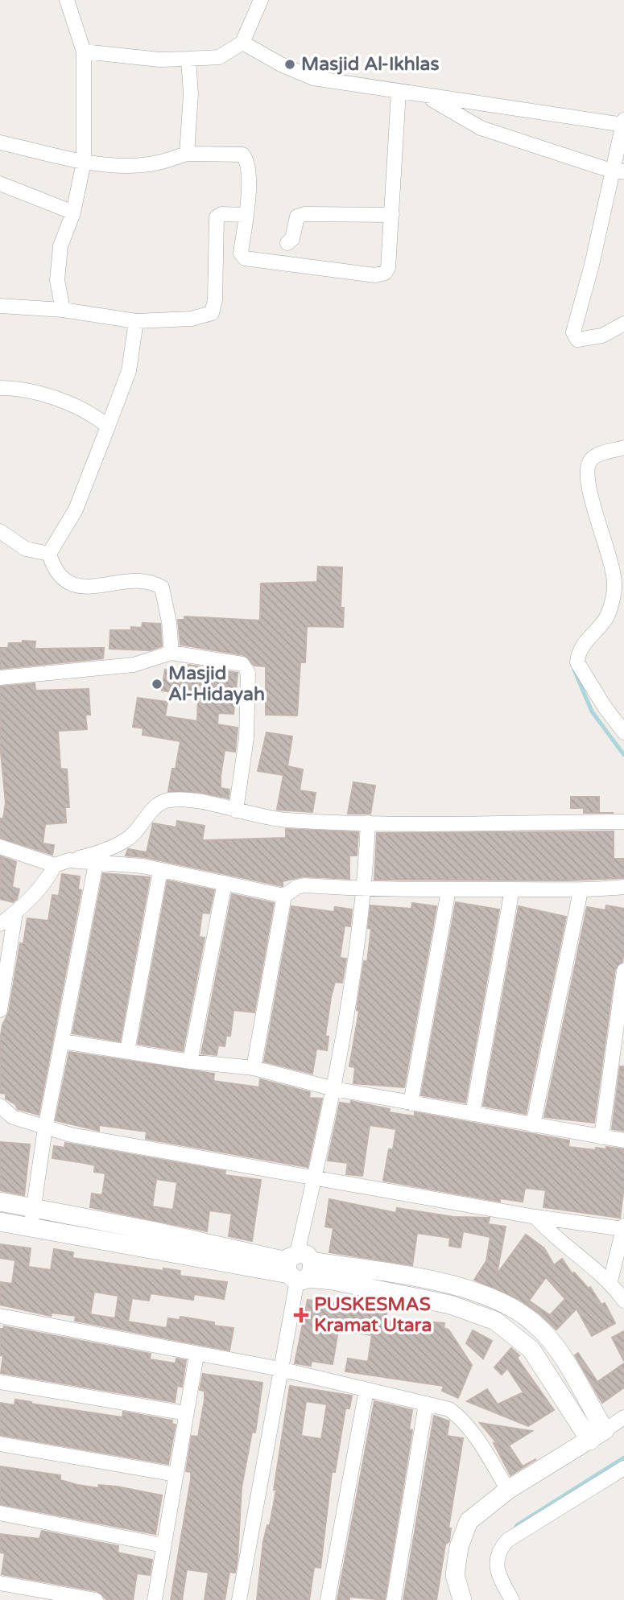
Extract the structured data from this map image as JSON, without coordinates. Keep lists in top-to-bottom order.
{
  "places": {
    "other": ["Masjid Al-Ikhlas", "Masjid Al-Hidayah"],
    "health": ["PUSKESMAS Kramat Utara"]
  }
}
